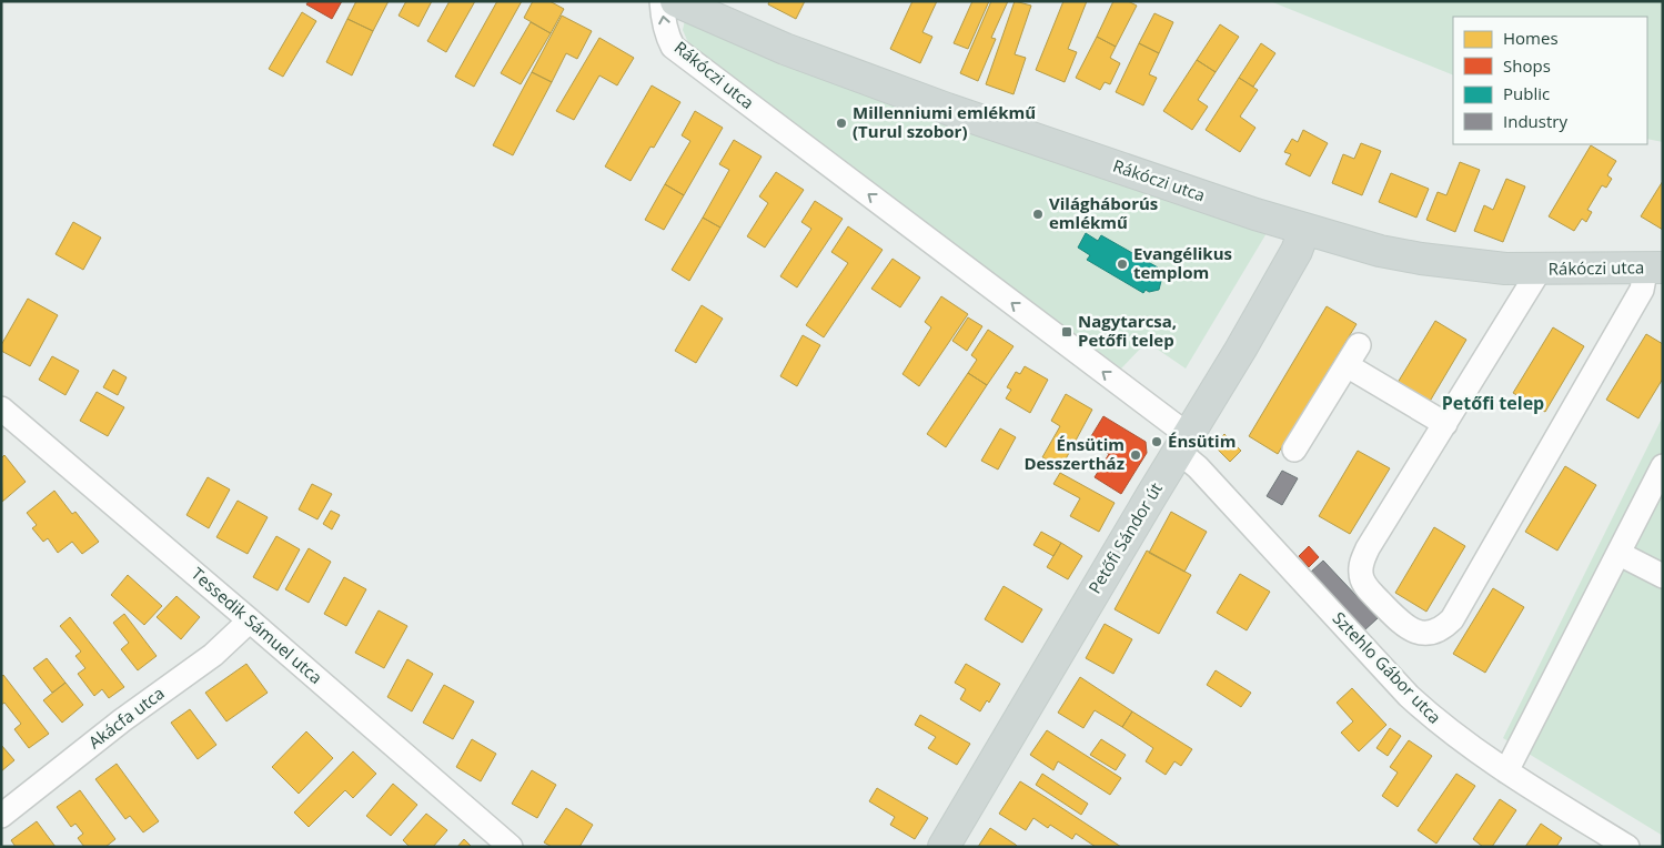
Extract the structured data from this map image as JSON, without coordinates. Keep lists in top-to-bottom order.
{
  "streets": {
    "main road": ["Rákóczi utca", "Petőfi Sándor út"],
    "street": ["Tessedik Sámuel utca", "Sztehlo Gábor utca", "Akácfa utca"]
  },
  "crossings": [
    ["Rákóczi utca", "Petőfi Sándor út"],
    ["Rákóczi utca", "Sztehlo Gábor utca"],
    ["Petőfi Sándor út", "Sztehlo Gábor utca"],
    ["Tessedik Sámuel utca", "Akácfa utca"]
  ],
  "one_way": ["Rákóczi utca"],
  "districts": ["Petőfi telep"],
  "places": {
    "other": [
      "Millenniumi emlékmű (Turul szobor)",
      "Világháborús emlékmű",
      "Evangélikus templom",
      "Énsütim",
      "Énsütim Desszertház"
    ],
    "transit": ["Nagytarcsa, Petőfi telep"]
  },
  "legend": [
    "Homes",
    "Shops",
    "Public",
    "Industry"
  ]
}
